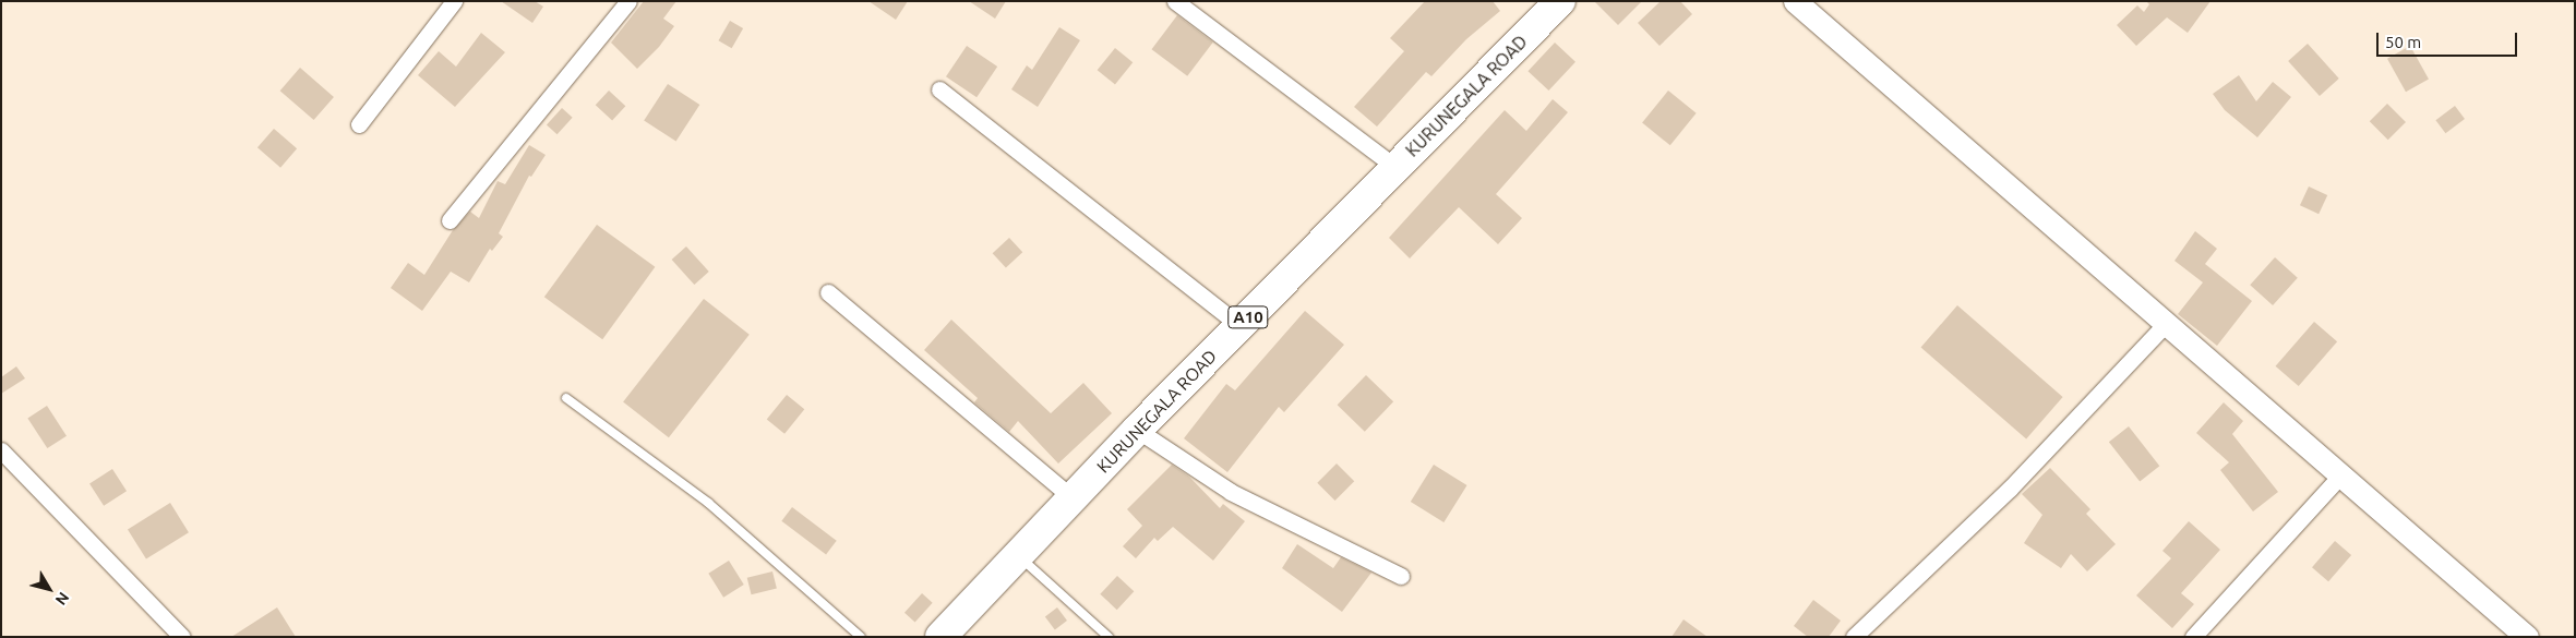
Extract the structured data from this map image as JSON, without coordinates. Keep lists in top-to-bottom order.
{
  "streets": {
    "highway": ["KURUNEGALA ROAD", "A10"]
  },
  "scale_bar": "50 m",
  "north": "bottom right"
}
